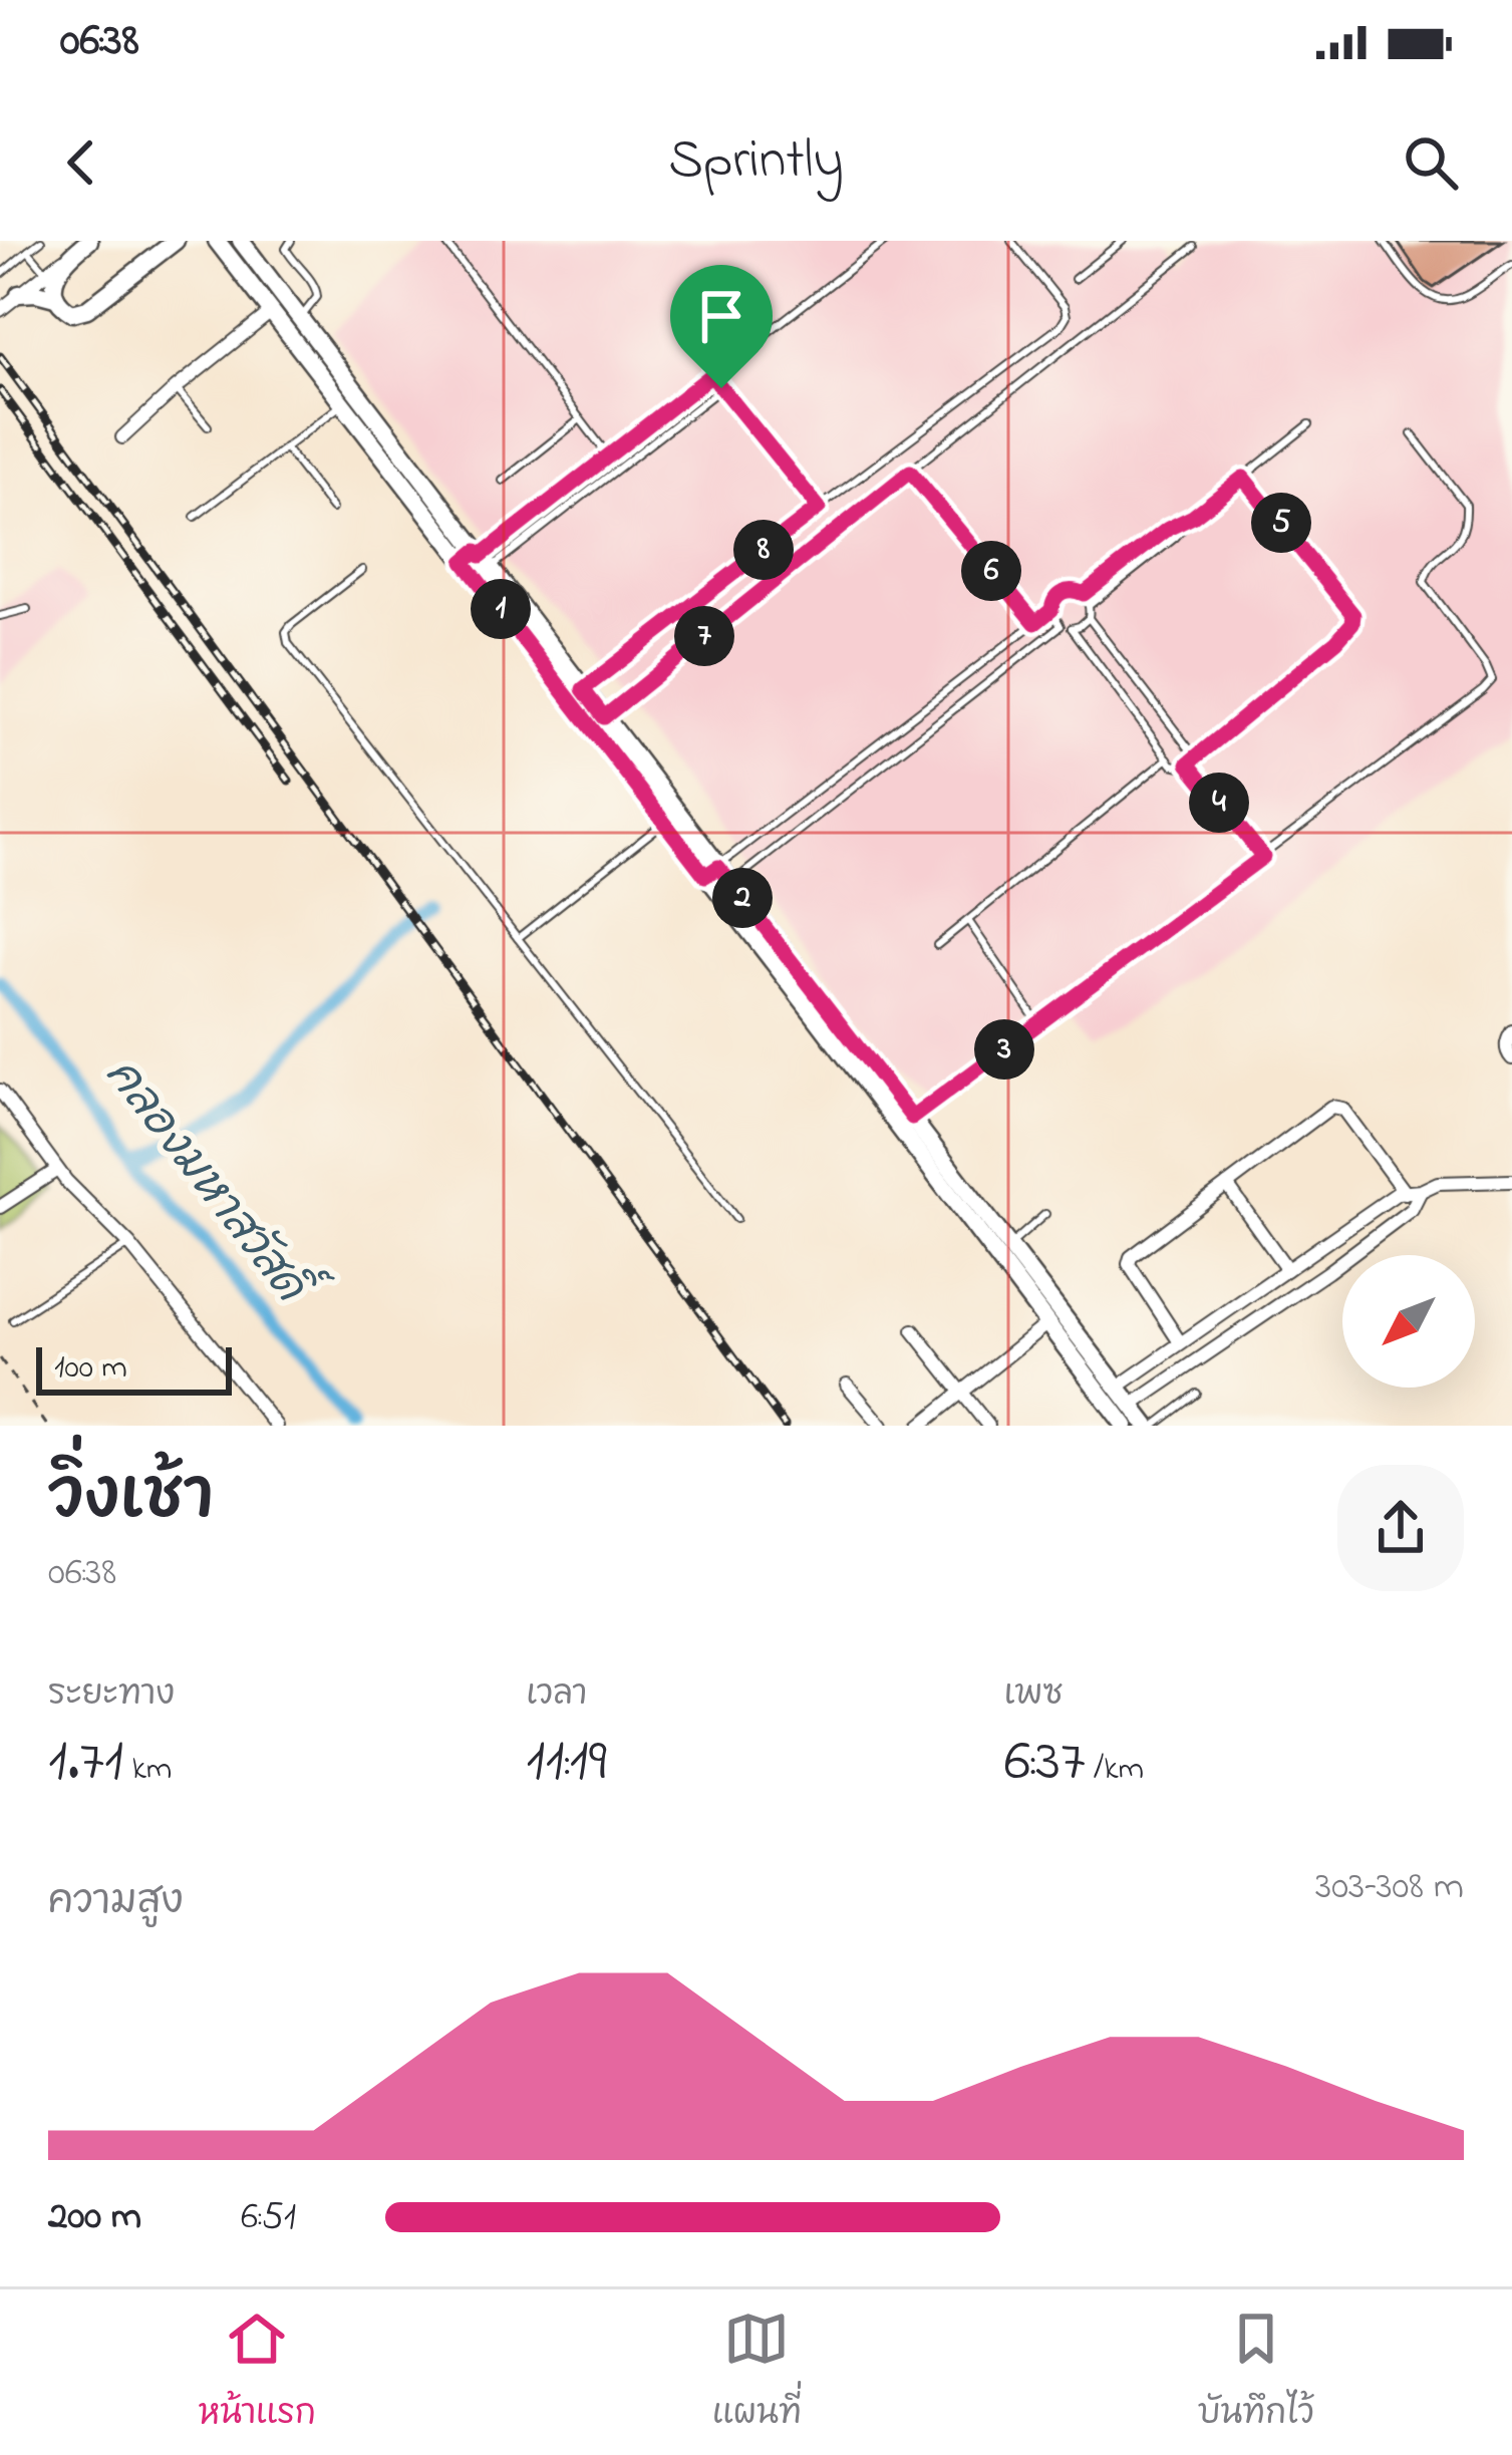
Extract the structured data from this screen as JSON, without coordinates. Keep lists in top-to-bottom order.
{
  "water": ["คลองมหาสวัสดิ์"],
  "scale_bar": "100 m",
  "north": "bottom left",
  "page": {
    "status": "06:38",
    "header": "Sprintly",
    "pins": [
      "5",
      "8",
      "6",
      "1",
      "7",
      "4",
      "2",
      "3"
    ],
    "scale": "100 m",
    "heading": ["วิ่งเช้า", "06:38"],
    "stats": [
      ["ระยะทาง", "1.71 km"],
      ["เวลา", "11:19"],
      ["เพซ", "6:37 /km"]
    ],
    "chart": ["ความสูง", "303–308 m"],
    "list": [
      {
        "name": "200 m",
        "note": "6:51"
      }
    ],
    "tabs": ["หน้าแรก", "แผนที่", "บันทึกไว้"]
  }
}
